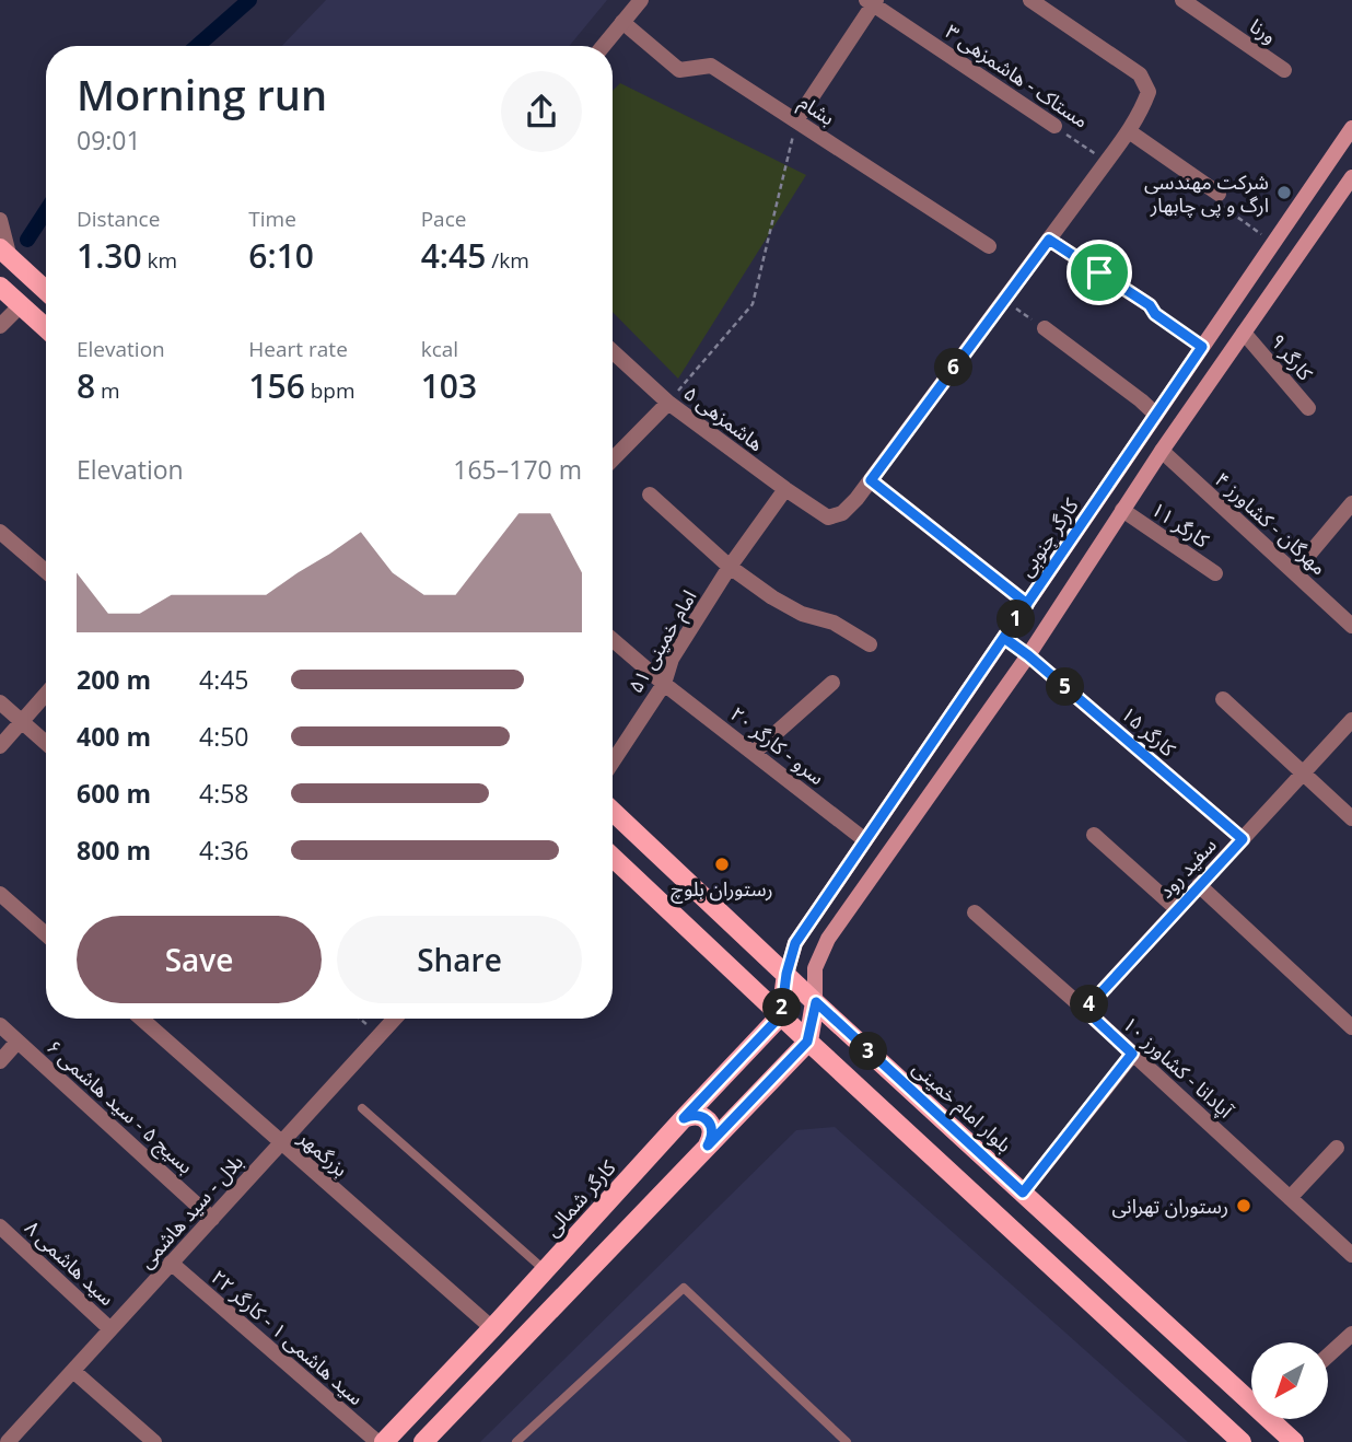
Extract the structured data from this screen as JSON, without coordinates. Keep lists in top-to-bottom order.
{
  "streets": {
    "main road": ["کارگر جنوبی", "بلوار امام خمینی", "کارگر شمالی"],
    "street": [
      "ورنا",
      "مستاک - هاشمزهی ۳",
      "بشام",
      "کارگر ۹",
      "هاشمزهی ۵",
      "مهرگان - کشاورز ۴",
      "کارگر ۱۱",
      "امام خمینی ۵۱",
      "کارگر ۱۵",
      "سرو - کارگر ۲۰",
      "سفید رود",
      "آپادانا - کشاورز ۱۰",
      "بسیج ۵ - سید هاشمی ۶",
      "بزرگمهر",
      "بلال - سید هاشمی",
      "سید هاشمی ۸",
      "سید هاشمی ۱ - کارگر ۲۲"
    ]
  },
  "crossings": [
    ["هاشمزهی ۵", "امام خمینی ۵۱"],
    ["کارگر جنوبی", "سرو - کارگر ۲۰"],
    ["کارگر جنوبی", "بلوار امام خمینی"],
    ["امام خمینی ۵۱", "سرو - کارگر ۲۰"],
    ["کارگر ۱۵", "سفید رود"],
    ["سفید رود", "آپادانا - کشاورز ۱۰"],
    ["بسیج ۵ - سید هاشمی ۶", "بلال - سید هاشمی"],
    ["بزرگمهر", "کارگر شمالی"],
    ["بزرگمهر", "بلال - سید هاشمی"],
    ["کارگر شمالی", "سید هاشمی ۱ - کارگر ۲۲"],
    ["بلال - سید هاشمی", "سید هاشمی ۸"],
    ["بلال - سید هاشمی", "سید هاشمی ۱ - کارگر ۲۲"]
  ],
  "places": ["شرکت مهندسی ارگ و پی چابهار", "رستوران بلوچ", "رستوران تهرانی"],
  "north": "bottom left",
  "page": {
    "heading": ["Morning run", "09:01"],
    "stats": [
      ["Distance", "1.30 km"],
      ["Time", "6:10"],
      ["Pace", "4:45 /km"],
      ["Elevation", "8 m"],
      ["Heart rate", "156 bpm"],
      ["kcal", "103"]
    ],
    "pins": [
      "6",
      "1",
      "5",
      "4",
      "2",
      "3"
    ],
    "chart": ["Elevation", "165–170 m"],
    "list": [
      {
        "name": "200 m",
        "note": "4:45"
      },
      {
        "name": "400 m",
        "note": "4:50"
      },
      {
        "name": "600 m",
        "note": "4:58"
      },
      {
        "name": "800 m",
        "note": "4:36"
      }
    ],
    "buttons": ["Save", "Share"]
  }
}
